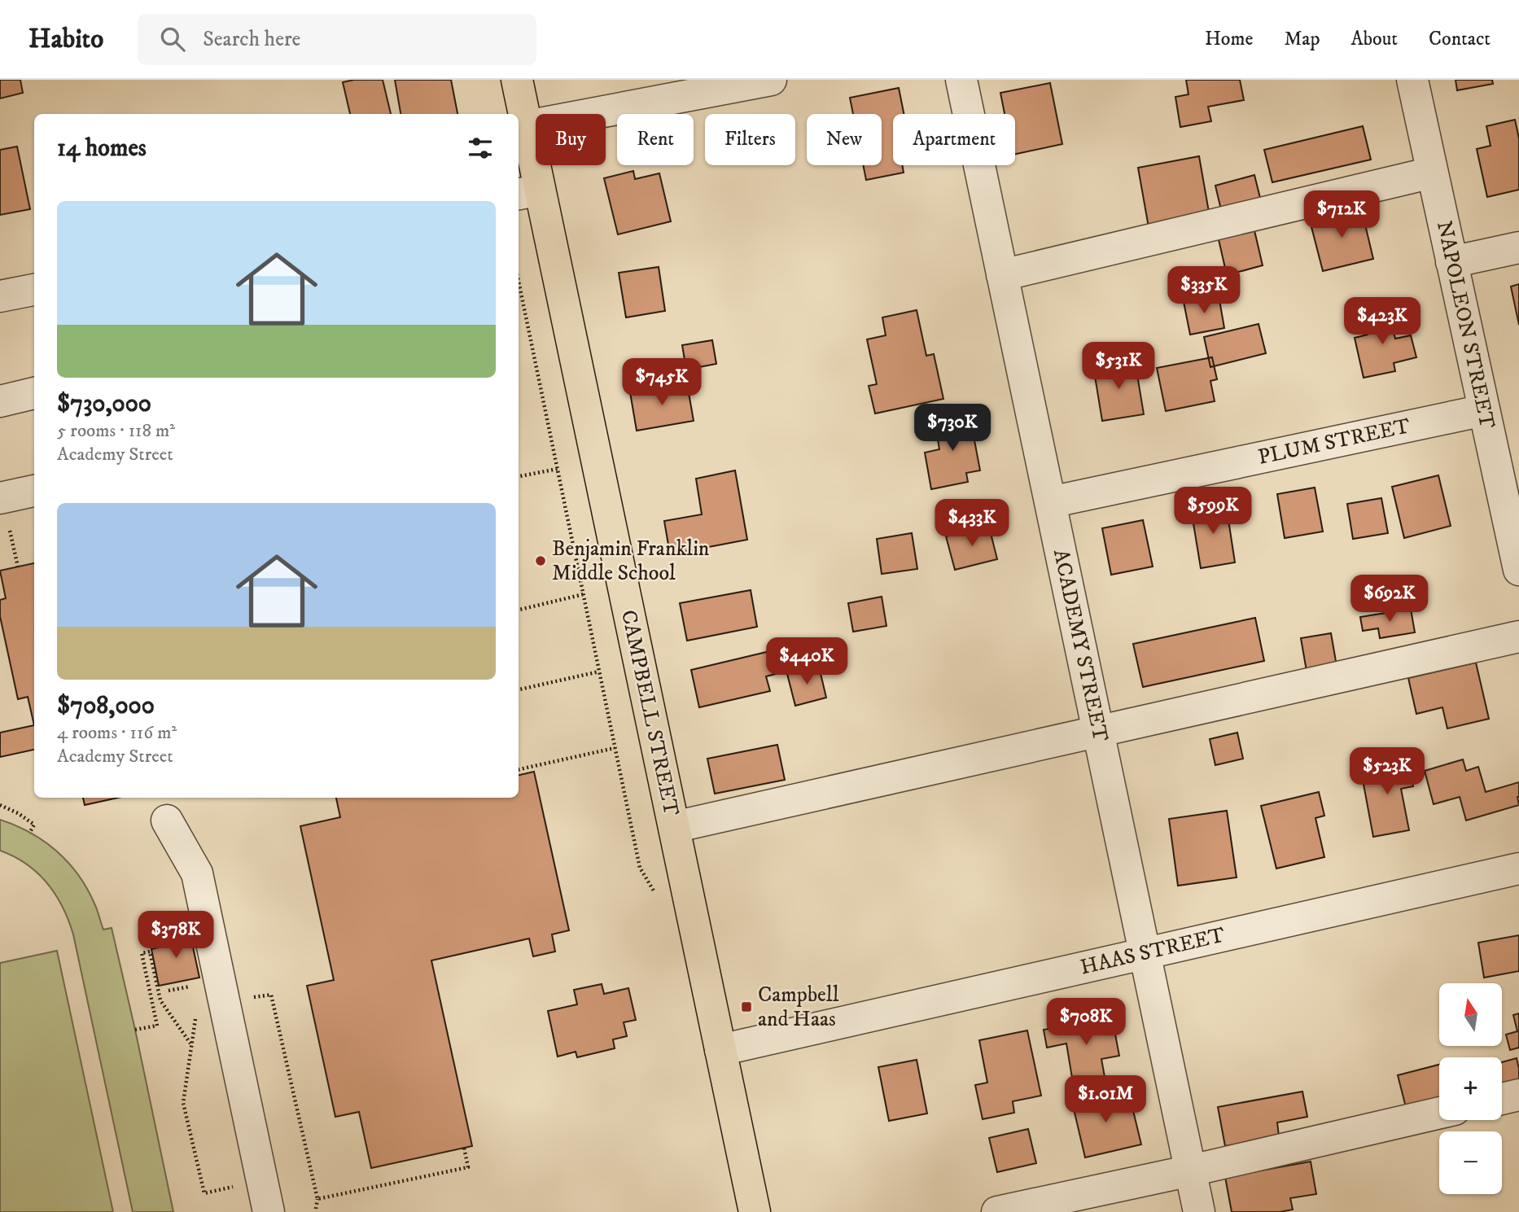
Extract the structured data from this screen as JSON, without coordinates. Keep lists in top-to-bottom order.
{
  "streets": {
    "main road": ["CAMPBELL STREET"],
    "street": [
      "NAPOLEON STREET",
      "PLUM STREET",
      "ACADEMY STREET",
      "HAAS STREET"
    ]
  },
  "crossings": [
    ["NAPOLEON STREET", "PLUM STREET"],
    ["PLUM STREET", "ACADEMY STREET"],
    ["ACADEMY STREET", "HAAS STREET"],
    ["CAMPBELL STREET", "HAAS STREET"]
  ],
  "places": {
    "other": ["Benjamin Franklin Middle School"],
    "transit": ["Campbell and Haas"]
  },
  "north": "top",
  "page": {
    "header": "Habito",
    "search": "Search here",
    "nav": [
      "Home",
      "Map",
      "About",
      "Contact"
    ],
    "chip": [
      "Buy",
      "Rent",
      "Filters",
      "New",
      "Apartment"
    ],
    "heading": "14 homes",
    "list": [
      {
        "name": "$730,000",
        "note": "5 rooms · 118 m² · Academy Street"
      },
      {
        "name": "$708,000",
        "note": "4 rooms · 116 m² · Academy Street"
      }
    ],
    "price": [
      "$712K",
      "$335K",
      "$423K",
      "$531K",
      "$745K",
      "$730K",
      "$599K",
      "$433K",
      "$692K",
      "$440K",
      "$523K",
      "$378K",
      "$708K",
      "$1.01M"
    ],
    "map_buttons": ["+", "−"]
  }
}
